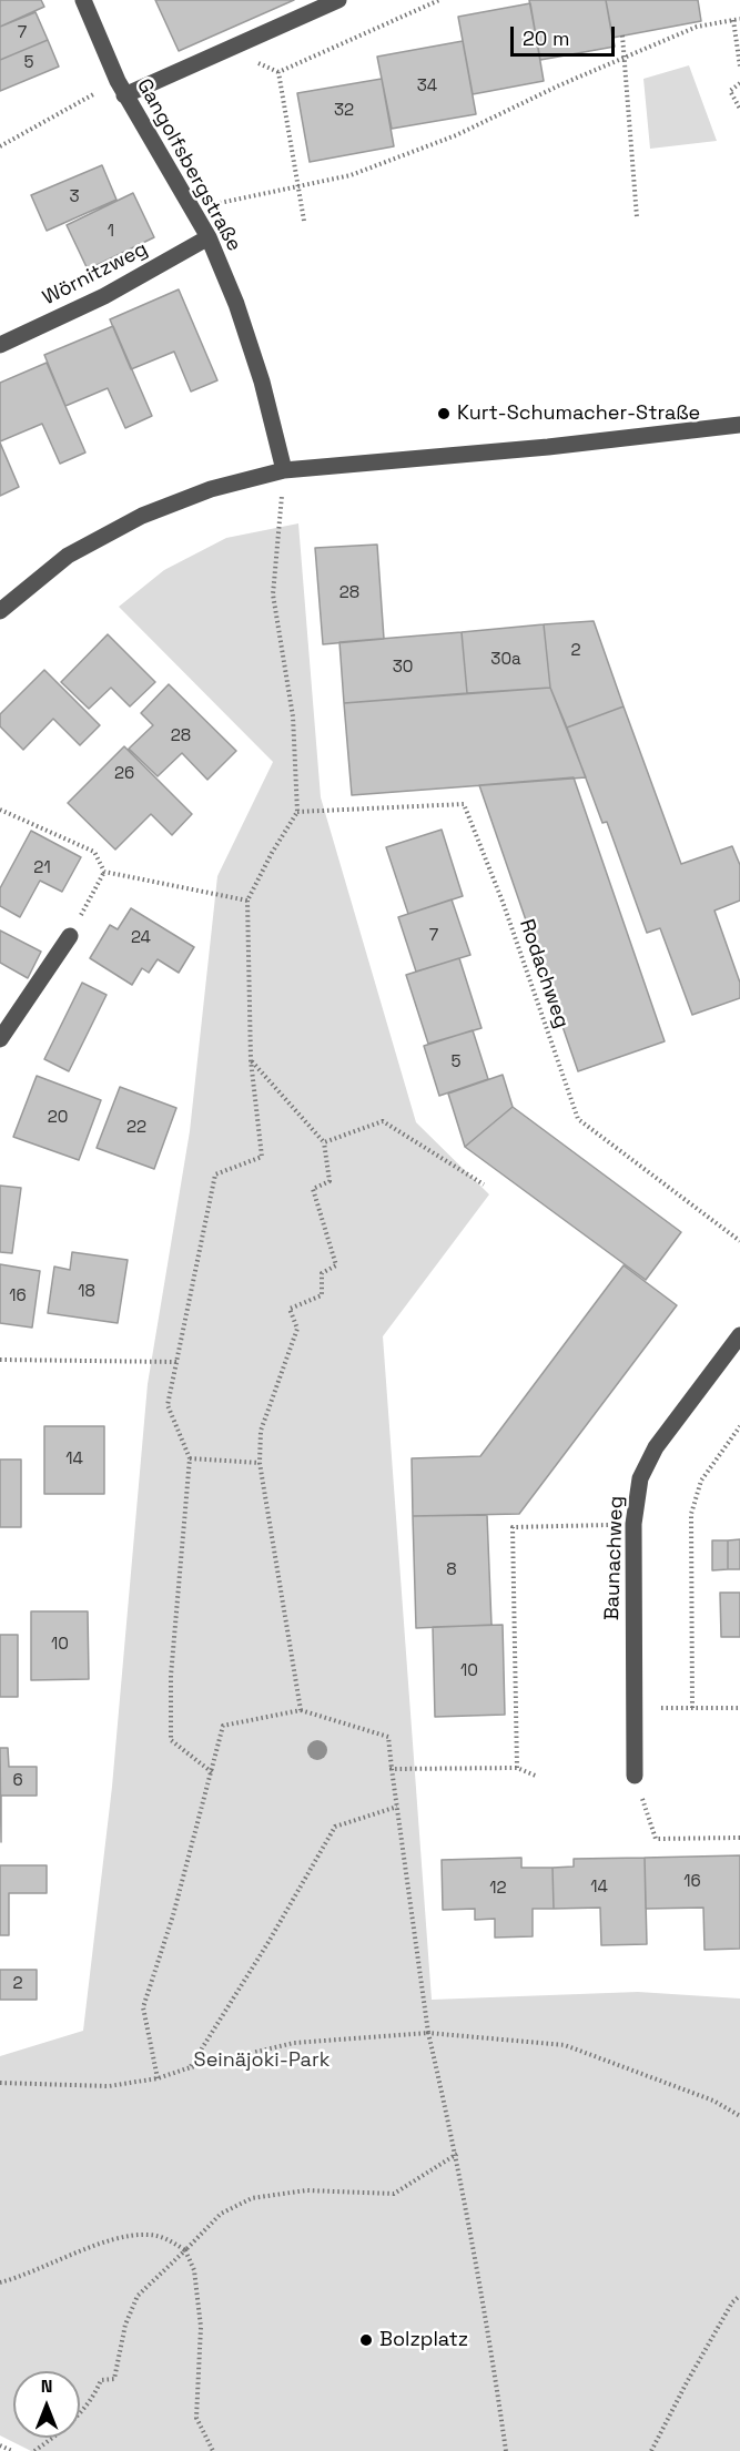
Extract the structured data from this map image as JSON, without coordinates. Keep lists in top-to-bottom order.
{
  "streets": {
    "street": ["Gangolfsbergstraße", "Wörnitzweg", "Baunachweg"],
    "path": ["Rodachweg"]
  },
  "crossings": [
    ["Gangolfsbergstraße", "Wörnitzweg"]
  ],
  "parks": ["Seinäjoki-Park"],
  "places": ["Kurt-Schumacher-Straße", "Bolzplatz"],
  "house_numbers": [
    "7",
    "5",
    "34",
    "32",
    "3",
    "1",
    "28",
    "2",
    "30a",
    "30",
    "28",
    "26",
    "21",
    "7",
    "24",
    "5",
    "20",
    "22",
    "18",
    "16",
    "14",
    "8",
    "10",
    "10",
    "6",
    "16",
    "14",
    "12",
    "2"
  ],
  "scale_bar": "20 m",
  "north": "top"
}
